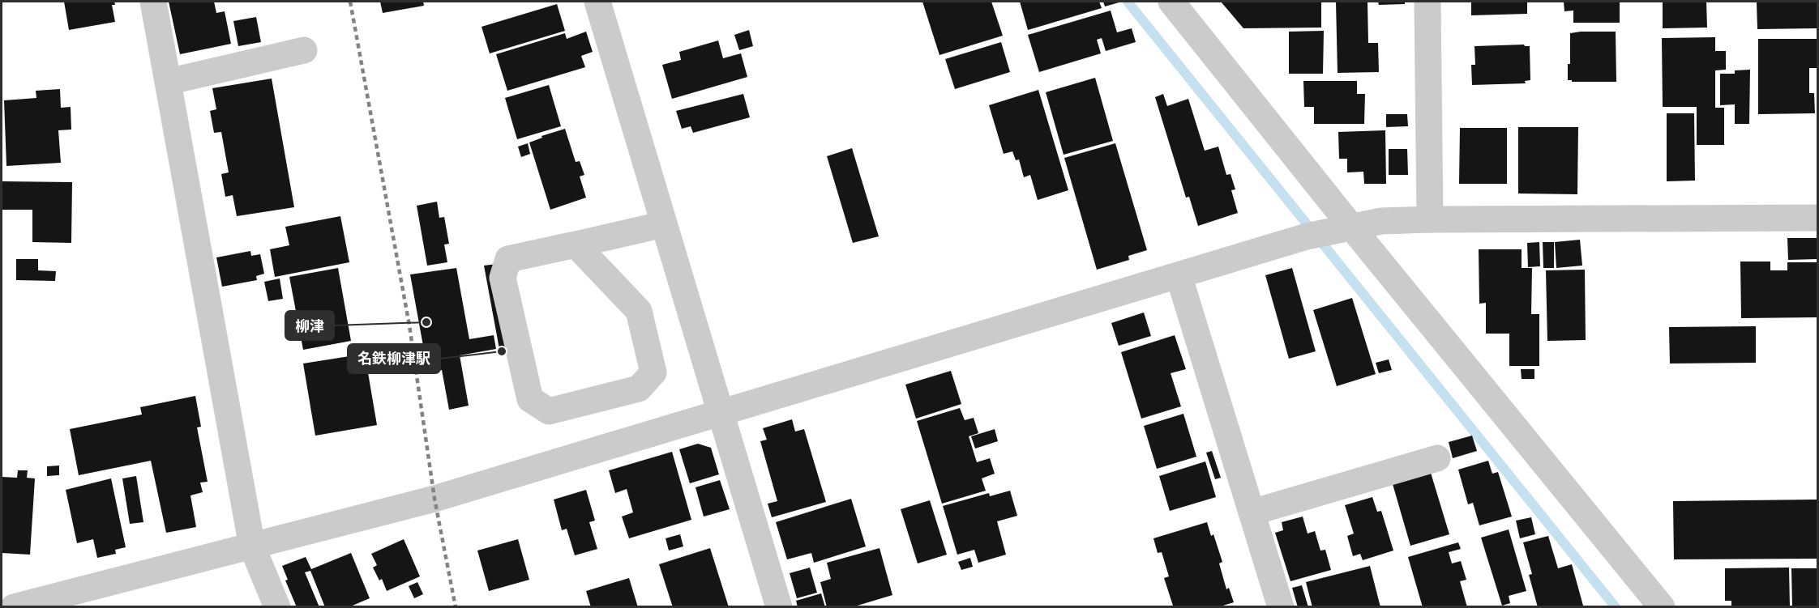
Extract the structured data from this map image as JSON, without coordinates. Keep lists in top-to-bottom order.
{
  "places": ["柳津", "名鉄柳津駅"]
}
